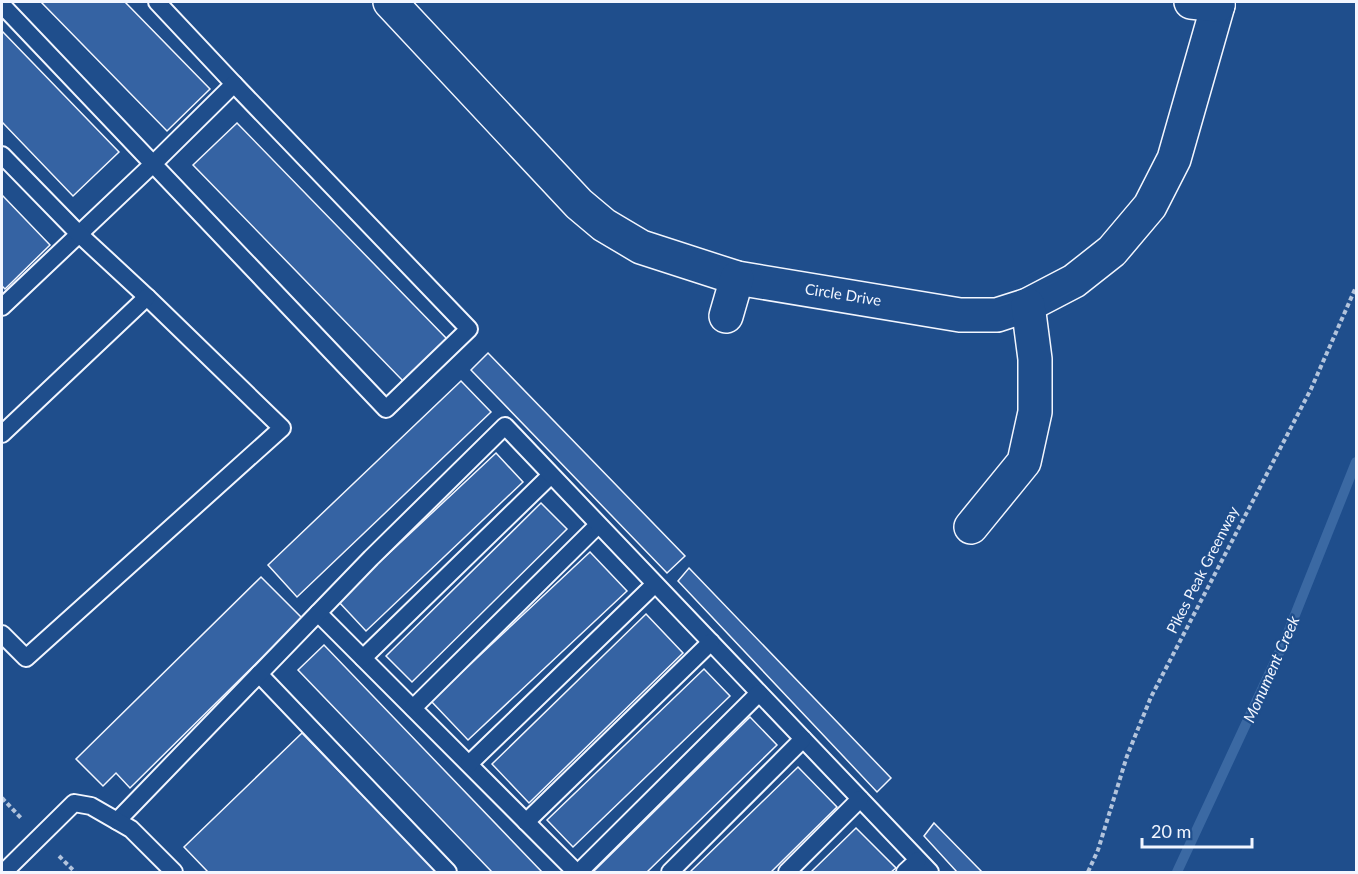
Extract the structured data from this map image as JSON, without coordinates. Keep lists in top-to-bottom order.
{
  "streets": {
    "street": ["Circle Drive"],
    "path": ["Pikes Peak Greenway"]
  },
  "water": ["Monument Creek"],
  "scale_bar": "20 m"
}
